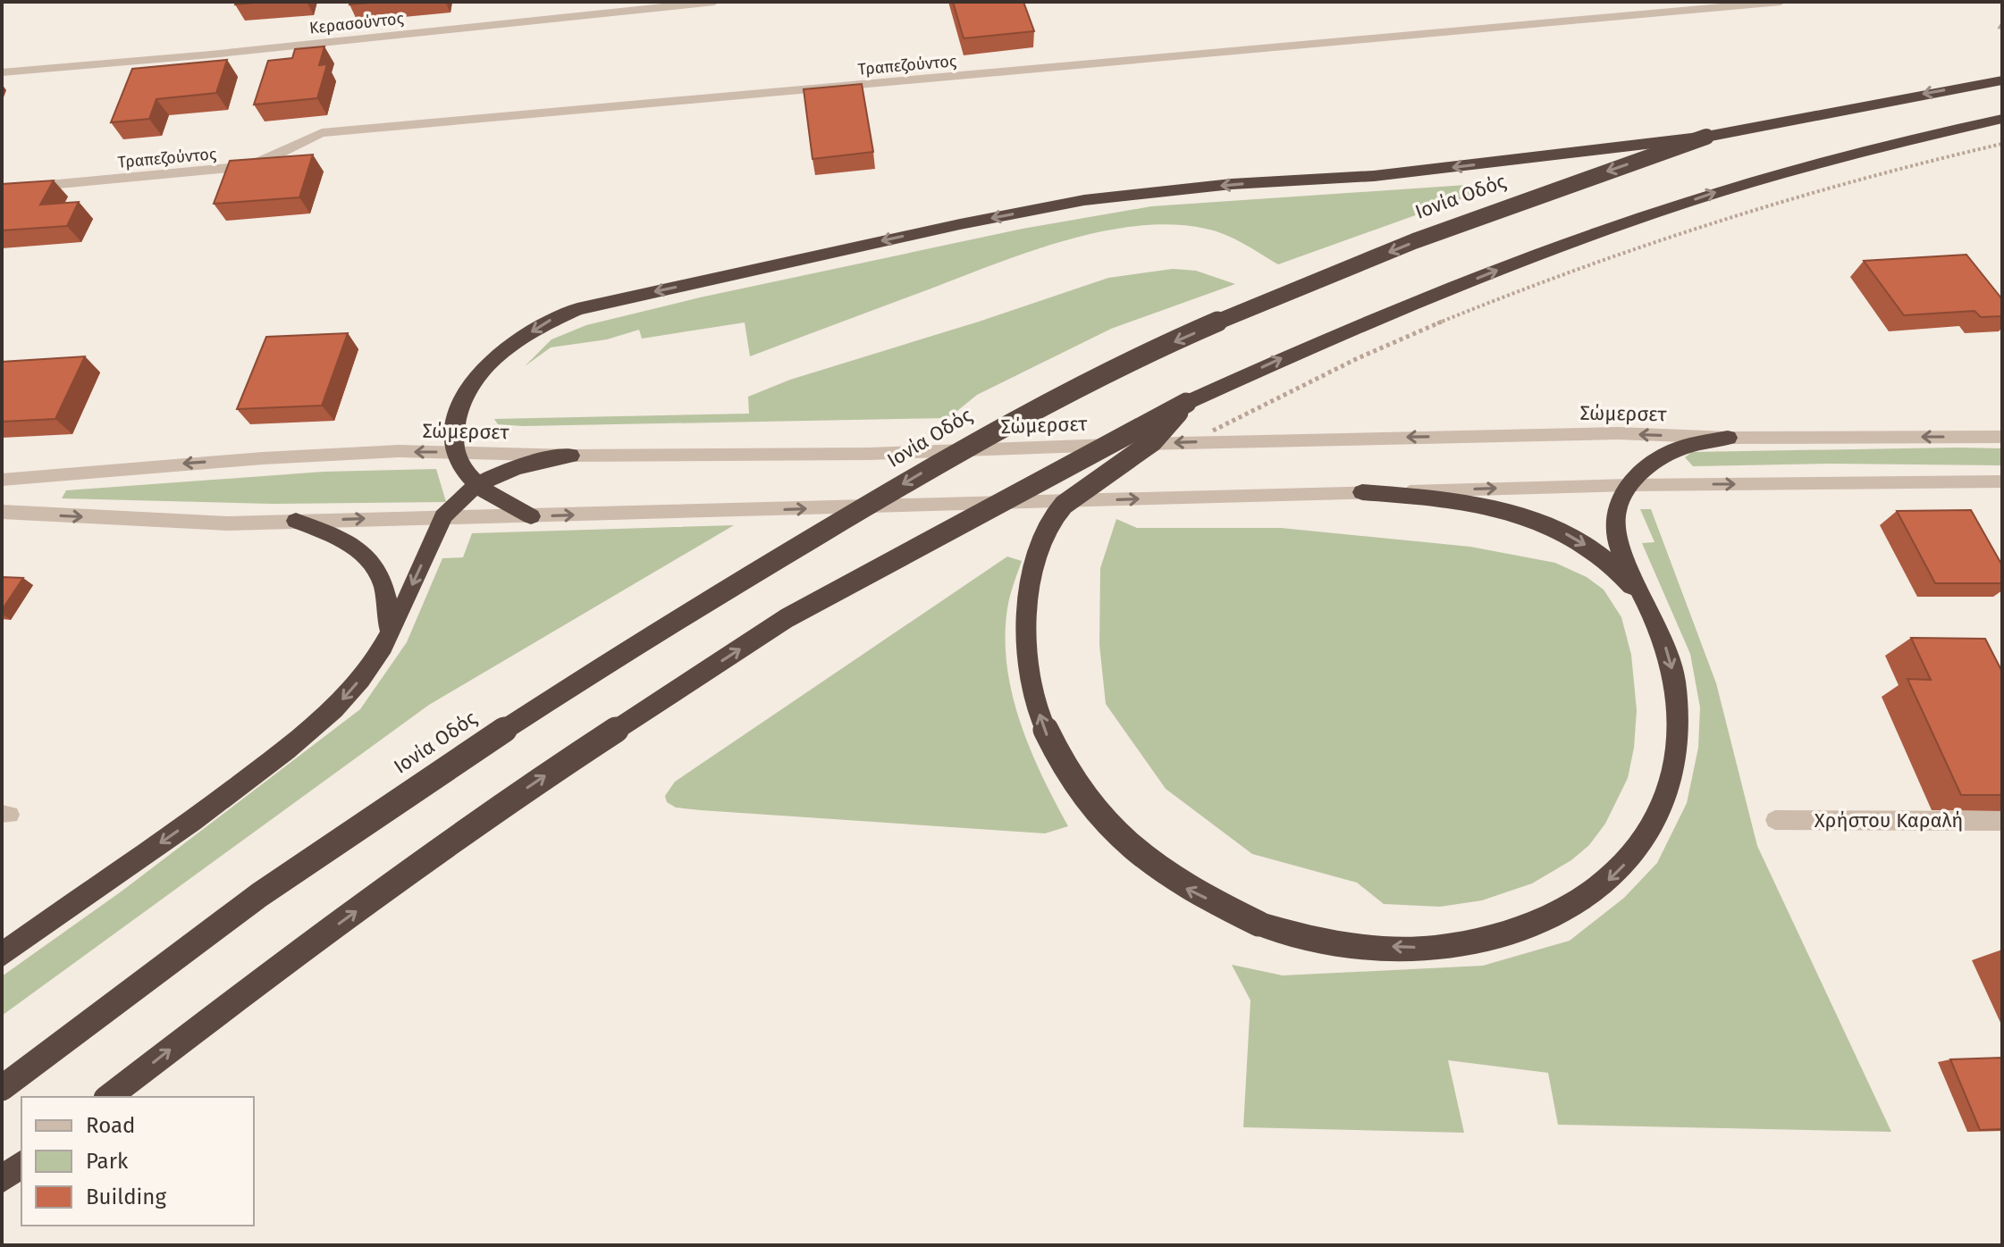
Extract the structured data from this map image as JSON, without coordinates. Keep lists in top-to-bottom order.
{
  "streets": {
    "highway": ["Ιονία Οδός"],
    "street": [
      "Κερασούντος",
      "Τραπεζούντος",
      "Σώμερσετ",
      "Χρήστου Καραλή"
    ]
  },
  "legend": ["Road", "Park", "Building"]
}
